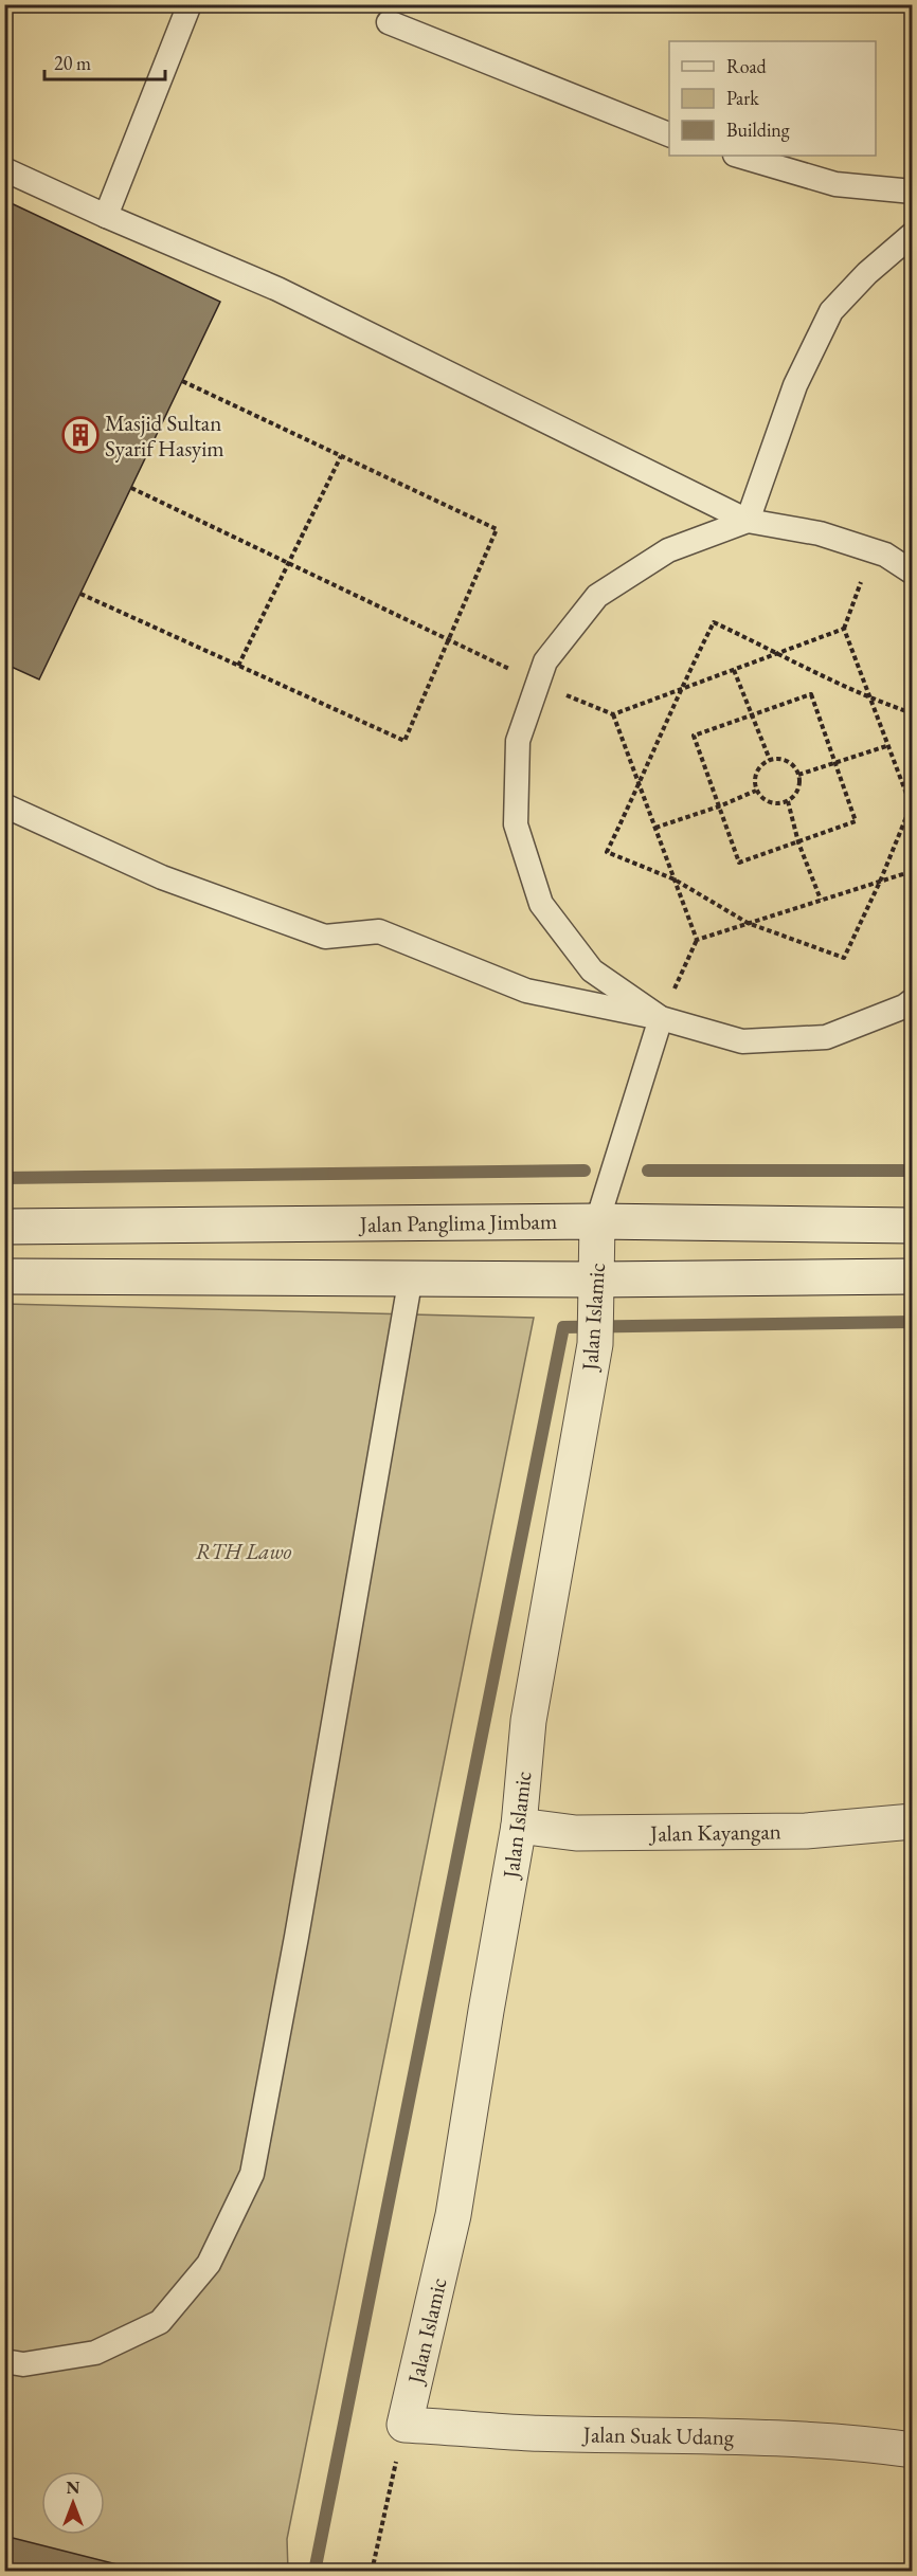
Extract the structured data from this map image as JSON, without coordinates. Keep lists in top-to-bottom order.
{
  "streets": {
    "street": [
      "Jalan Panglima Jimbam",
      "Jalan Islamic",
      "Jalan Kayangan",
      "Jalan Suak Udang"
    ]
  },
  "crossings": [
    ["Jalan Panglima Jimbam", "Jalan Islamic"],
    ["Jalan Islamic", "Jalan Kayangan"],
    ["Jalan Islamic", "Jalan Suak Udang"]
  ],
  "parks": ["RTH Lawo"],
  "places": {
    "building": ["Masjid Sultan Syarif Hasyim"]
  },
  "legend": ["Road", "Park", "Building"],
  "scale_bar": "20 m",
  "north": "top"
}
